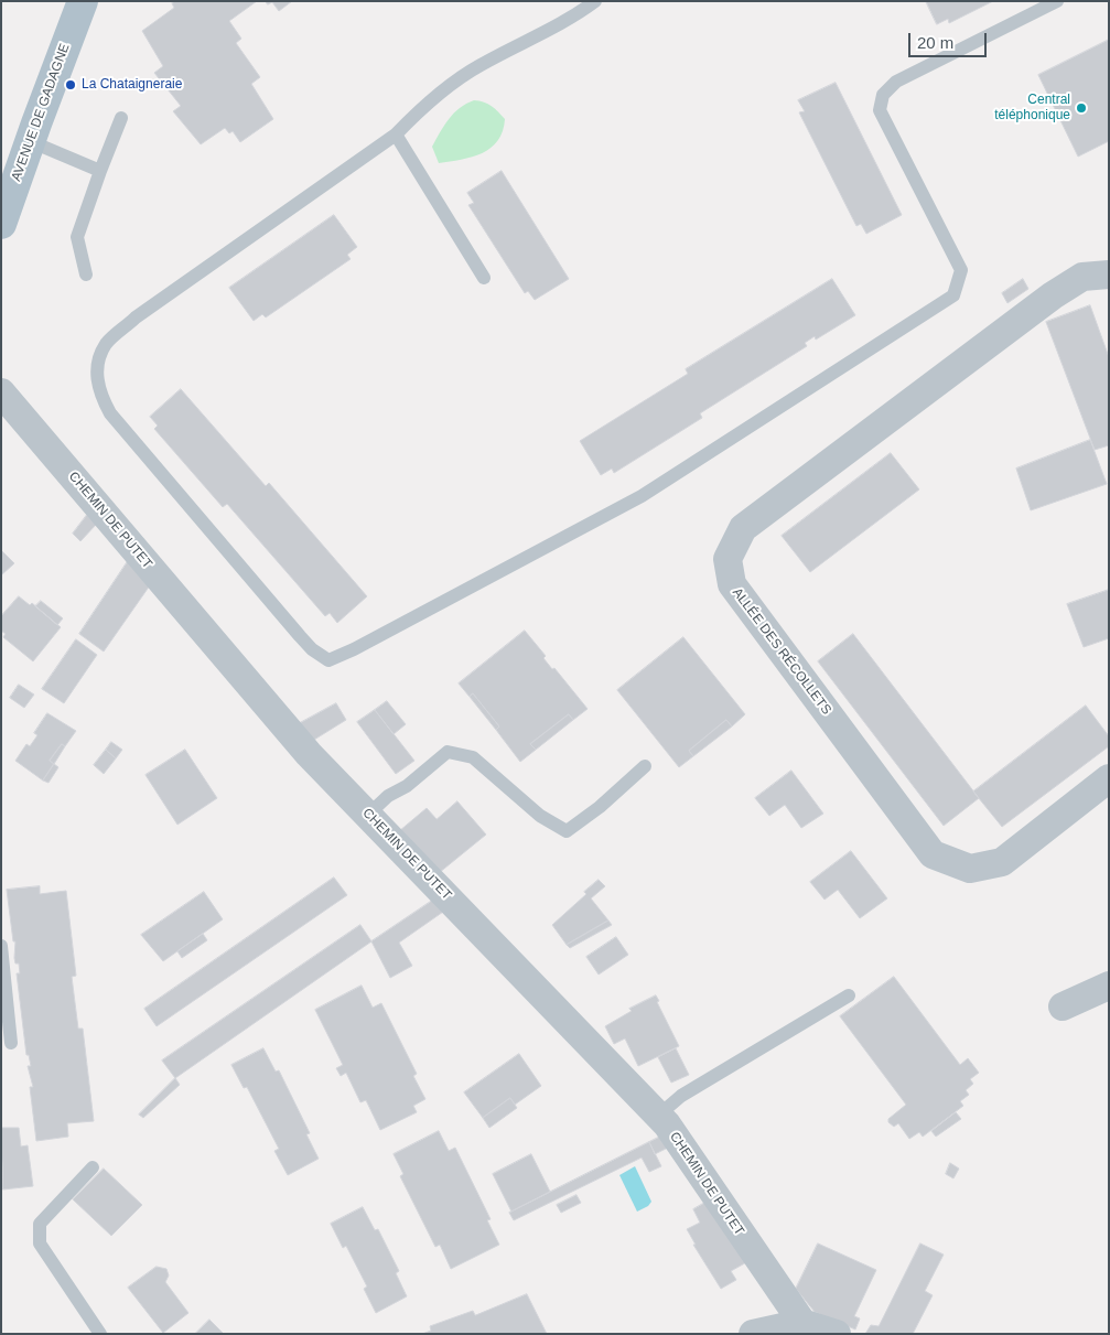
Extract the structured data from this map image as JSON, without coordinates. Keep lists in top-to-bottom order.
{
  "streets": {
    "main road": ["AVENUE DE GADAGNE"],
    "street": ["CHEMIN DE PUTET", "ALLÉE DES RÉCOLLETS"]
  },
  "places": ["La Chataigneraie", "Central téléphonique"],
  "scale_bar": "20 m"
}
